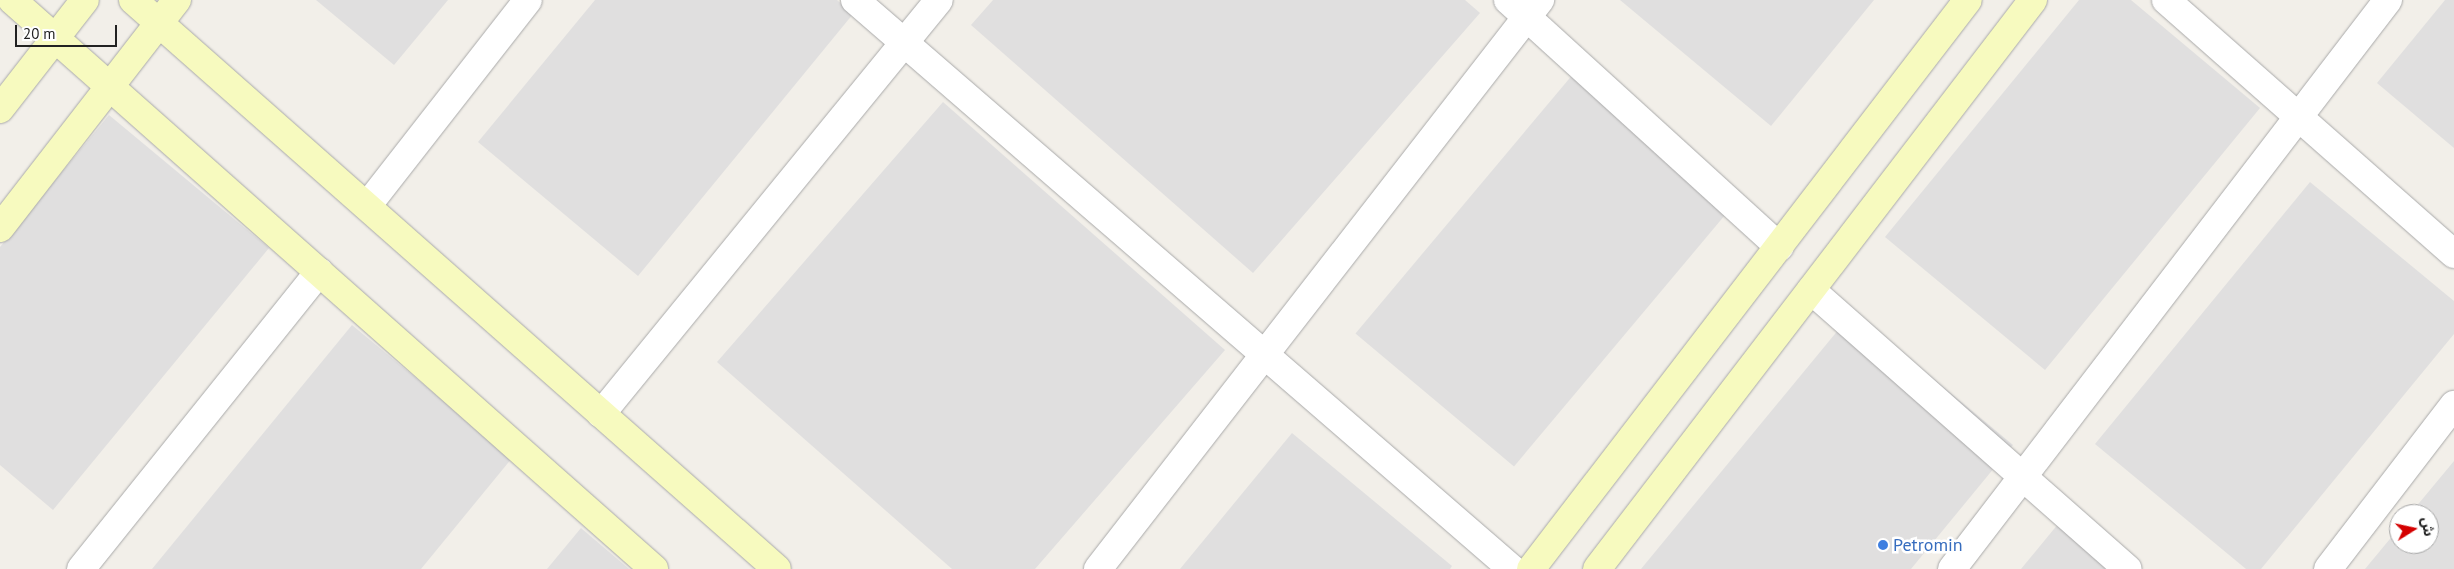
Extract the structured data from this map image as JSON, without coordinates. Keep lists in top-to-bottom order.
{
  "places": ["Petromin"],
  "scale_bar": "20 m",
  "north": "right"
}
